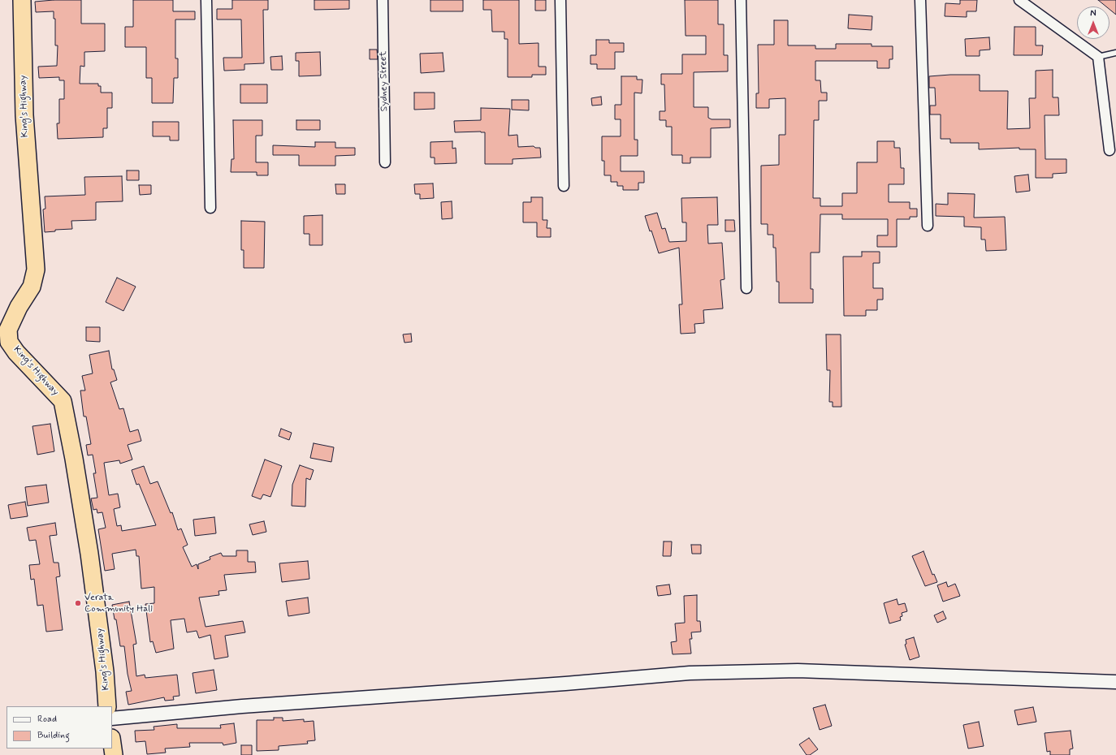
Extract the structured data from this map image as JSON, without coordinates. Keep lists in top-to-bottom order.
{
  "streets": {
    "highway": ["King's Highway"],
    "street": ["Sydney Street"]
  },
  "places": ["Verata Community Hall"],
  "legend": ["Road", "Building"],
  "north": "top"
}
